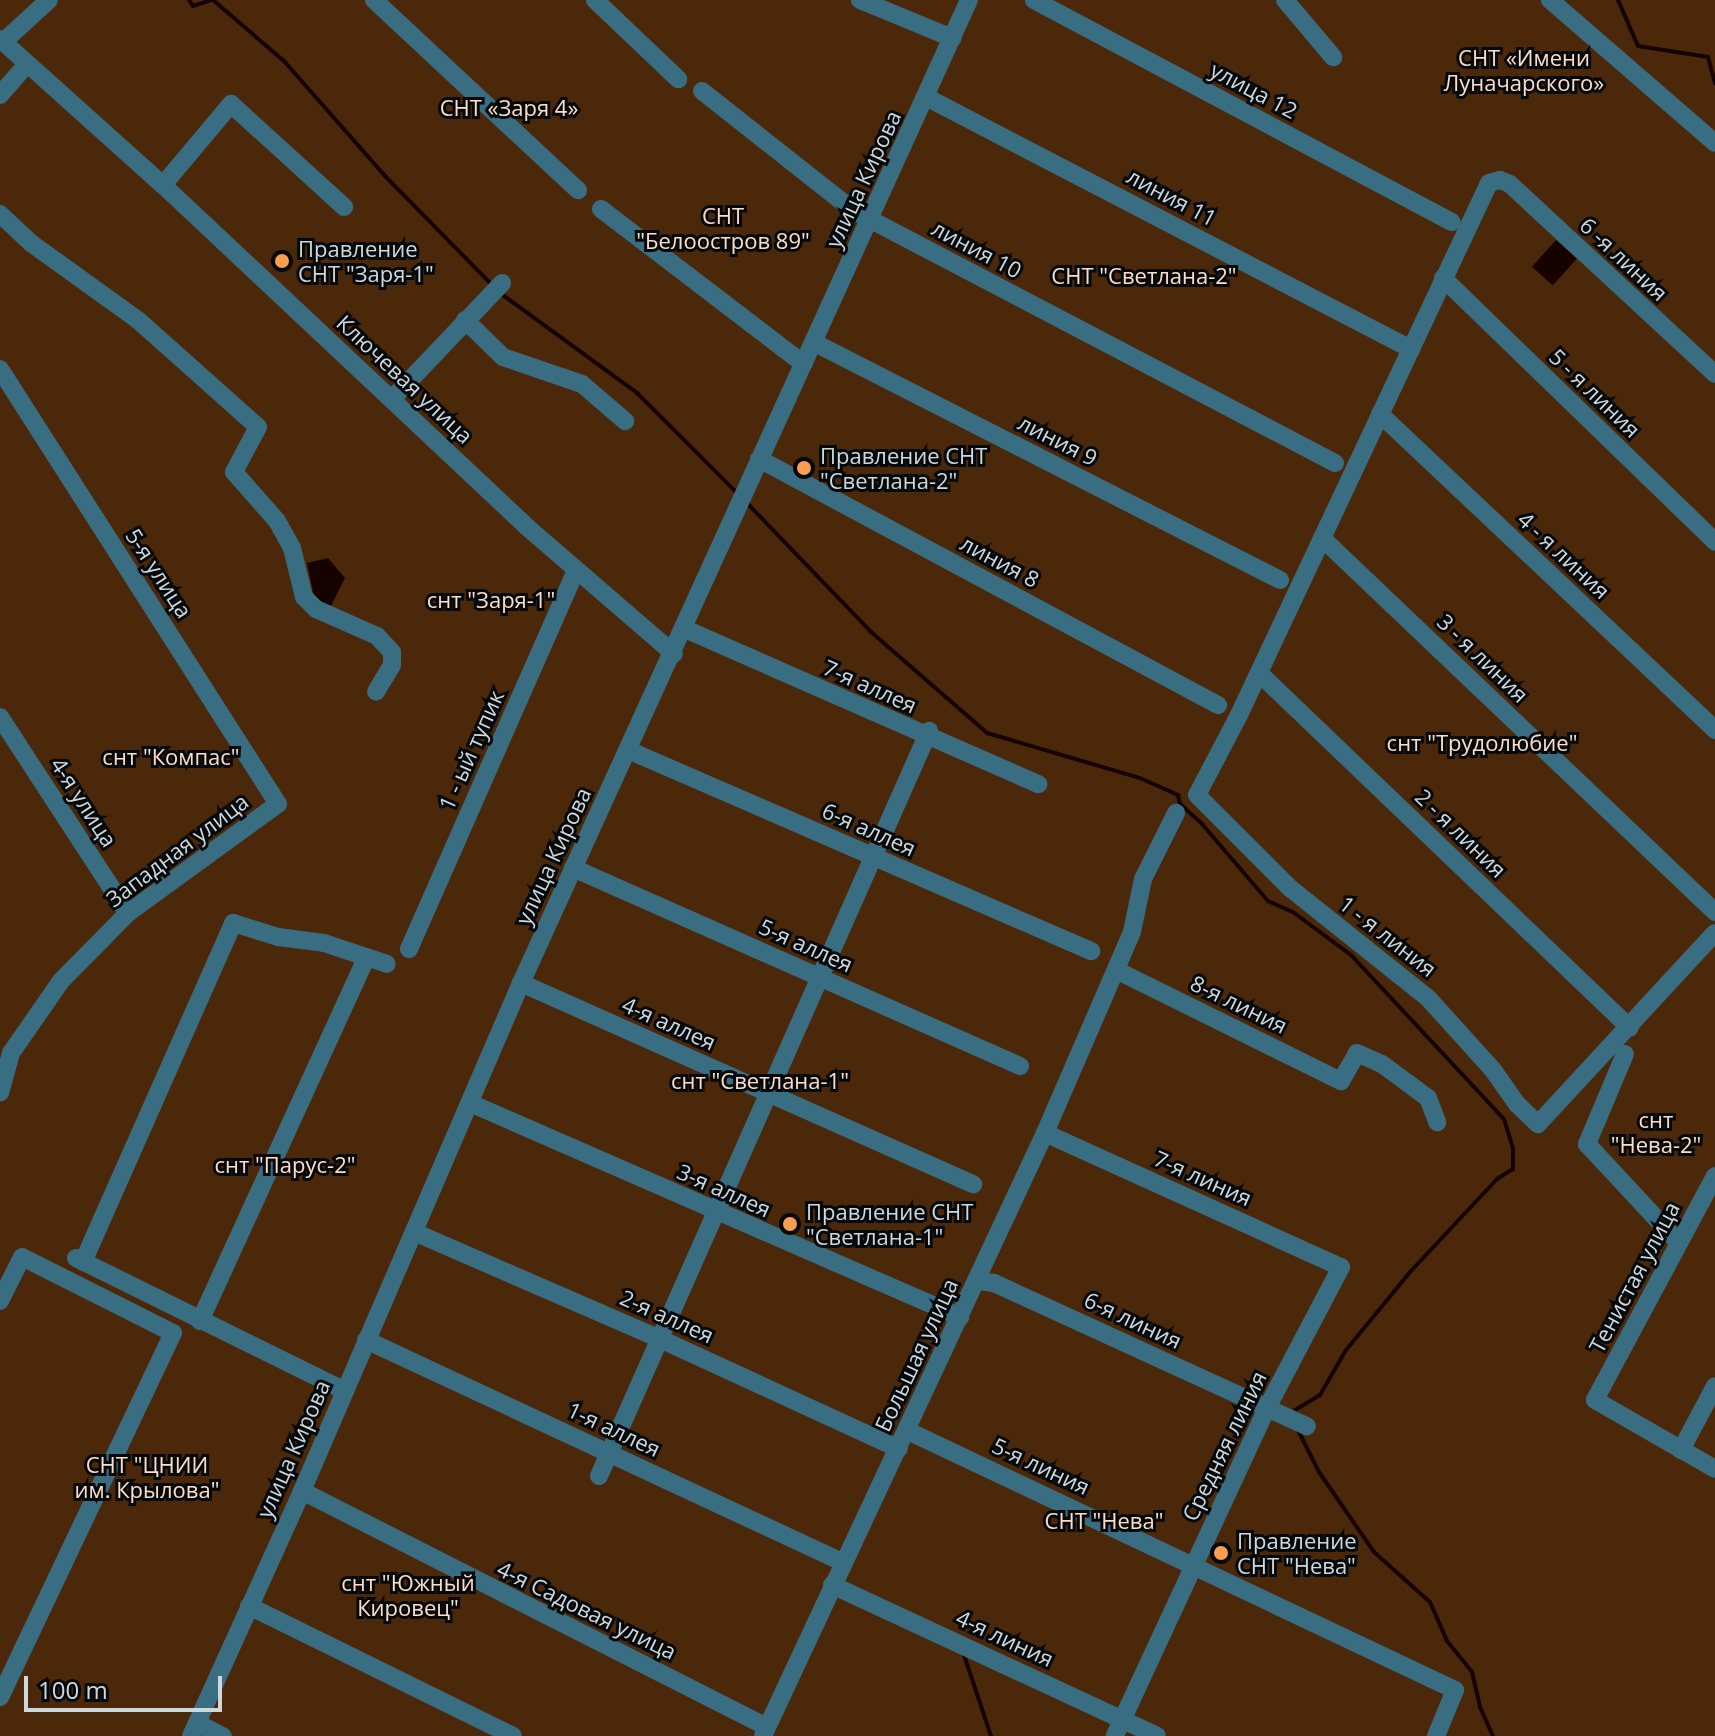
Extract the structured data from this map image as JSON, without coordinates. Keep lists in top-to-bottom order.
{
  "streets": {
    "street": [
      "улица 12",
      "улица Кирова",
      "линия 11",
      "линия 10",
      "6 -я линия",
      "Ключевая улица",
      "5 - я линия",
      "линия 9",
      "4 - я линия",
      "линия 8",
      "5-я улица",
      "3 - я линия",
      "7-я аллея",
      "1 - ый тупик",
      "4-я улица",
      "6-я аллея",
      "2 - я линия",
      "Западная улица",
      "1 - я линия",
      "5-я аллея",
      "8-я линия",
      "4-я аллея",
      "7-я линия",
      "3-я аллея",
      "Тенистая улица",
      "2-я аллея",
      "6-я линия",
      "Большая улица",
      "1-я аллея",
      "Средняя линия",
      "5-я линия",
      "4-я Садовая улица",
      "4-я линия"
    ]
  },
  "crossings": [
    ["улица Кирова", "линия 11"],
    ["улица Кирова", "линия 10"],
    ["улица Кирова", "Ключевая улица"],
    ["улица Кирова", "линия 9"],
    ["улица Кирова", "линия 8"],
    ["улица Кирова", "7-я аллея"],
    ["улица Кирова", "6-я аллея"],
    ["улица Кирова", "5-я аллея"],
    ["улица Кирова", "4-я аллея"],
    ["улица Кирова", "3-я аллея"],
    ["улица Кирова", "2-я аллея"],
    ["улица Кирова", "1-я аллея"],
    ["улица Кирова", "4-я Садовая улица"],
    ["6 -я линия", "5 - я линия"],
    ["Ключевая улица", "1 - ый тупик"],
    ["5-я улица", "Западная улица"],
    ["4-я улица", "Западная улица"],
    ["2 - я линия", "1 - я линия"],
    ["8-я линия", "Большая улица"],
    ["7-я линия", "Большая улица"],
    ["7-я линия", "Средняя линия"],
    ["3-я аллея", "Большая улица"],
    ["2-я аллея", "Большая улица"],
    ["6-я линия", "Большая улица"],
    ["6-я линия", "Средняя линия"],
    ["Большая улица", "1-я аллея"],
    ["Большая улица", "5-я линия"],
    ["Большая улица", "4-я Садовая улица"],
    ["Большая улица", "4-я линия"],
    ["Средняя линия", "5-я линия"],
    ["Средняя линия", "4-я линия"]
  ],
  "parks": [
    "СНТ «Имени Луначарского»",
    "СНТ «Заря 4»",
    "СНТ \"Белоостров 89\"",
    "СНТ \"Светлана-2\"",
    "снт \"Заря-1\"",
    "снт \"Трудолюбие\"",
    "снт \"Компас\"",
    "снт \"Светлана-1\"",
    "снт \"Нева-2\"",
    "снт \"Парус-2\"",
    "СНТ \"ЦНИИ им. Крылова\"",
    "СНТ \"Нева\"",
    "снт \"Южный Кировец\""
  ],
  "places": [
    "Правление СНТ \"Заря-1\"",
    "Правление СНТ \"Светлана-2\"",
    "Правление СНТ \"Светлана-1\"",
    "Правление СНТ \"Нева\""
  ],
  "scale_bar": "100 m"
}
